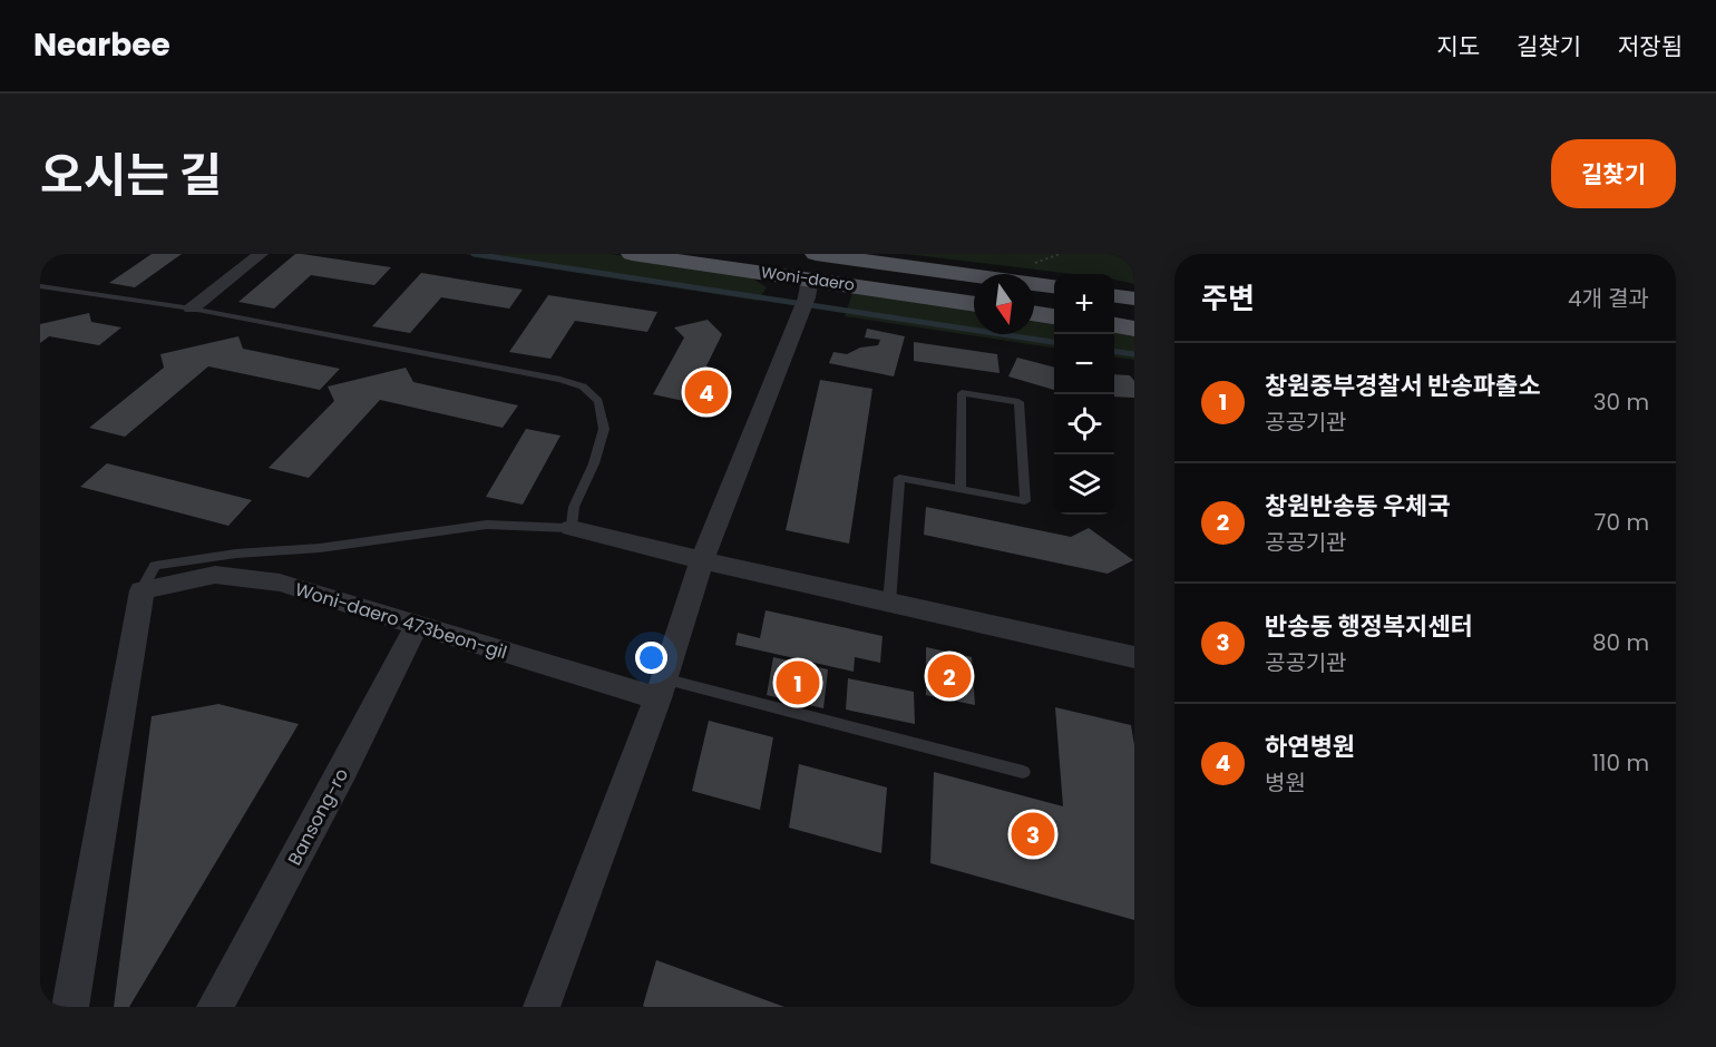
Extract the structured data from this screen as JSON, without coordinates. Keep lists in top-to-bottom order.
{
  "streets": {
    "main road": ["Woni-daero"],
    "street": ["Woni-daero 473beon-gil", "Bansong-ro"]
  },
  "crossings": [
    ["Woni-daero 473beon-gil", "Bansong-ro"]
  ],
  "north": "bottom",
  "page": {
    "header": "Nearbee",
    "nav": ["지도", "길찾기", "저장됨"],
    "title": "오시는 길",
    "buttons": "길찾기",
    "heading": ["주변", "4개 결과"],
    "map_buttons": ["+", "−"],
    "list": [
      {
        "mark": "1",
        "name": "창원중부경찰서 반송파출소",
        "note": "공공기관",
        "value": "30 m"
      },
      {
        "mark": "2",
        "name": "창원반송동 우체국",
        "note": "공공기관",
        "value": "70 m"
      },
      {
        "mark": "3",
        "name": "반송동 행정복지센터",
        "note": "공공기관",
        "value": "80 m"
      },
      {
        "mark": "4",
        "name": "하연병원",
        "note": "병원",
        "value": "110 m"
      }
    ],
    "pins": [
      "4",
      "2",
      "1",
      "3"
    ]
  }
}
